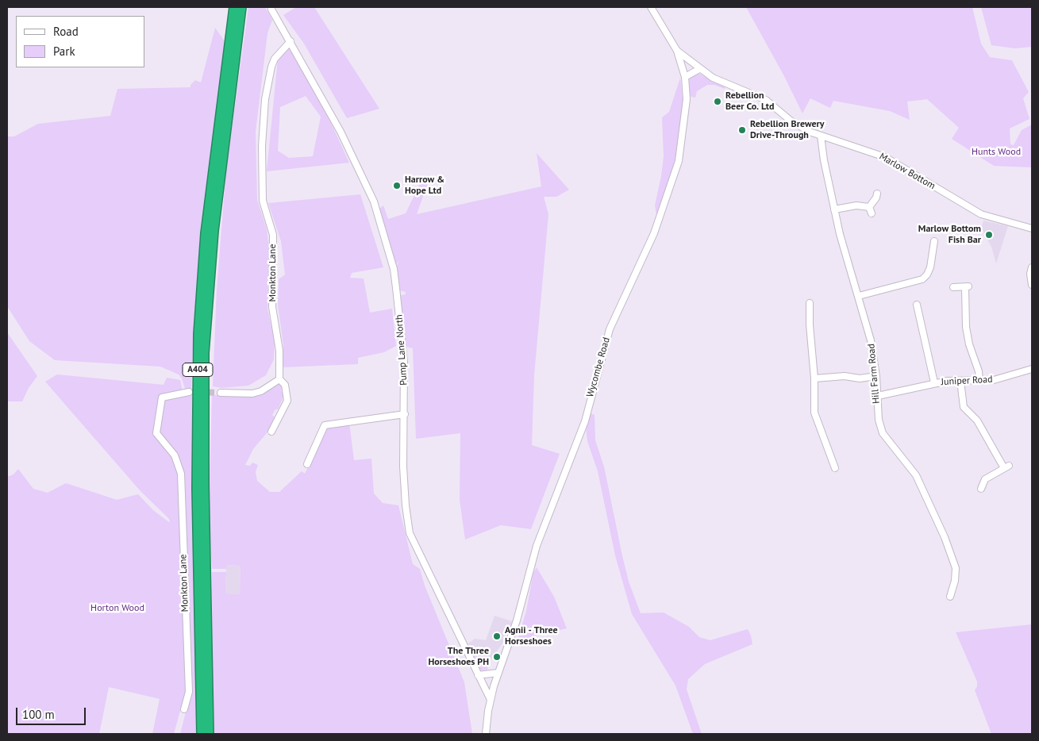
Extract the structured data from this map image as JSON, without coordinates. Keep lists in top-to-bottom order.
{
  "streets": {
    "highway": ["A404"],
    "street": [
      "Marlow Bottom",
      "Monkton Lane",
      "Pump Lane North",
      "Wycombe Road",
      "Hill Farm Road",
      "Juniper Road"
    ]
  },
  "crossings": [
    ["Marlow Bottom", "Wycombe Road"],
    ["Marlow Bottom", "Hill Farm Road"],
    ["Monkton Lane", "Pump Lane North"],
    ["Pump Lane North", "Wycombe Road"],
    ["Hill Farm Road", "Juniper Road"]
  ],
  "parks": ["Hunts Wood", "Horton Wood"],
  "places": [
    "Rebellion Beer Co. Ltd",
    "Rebellion Brewery Drive-Through",
    "Harrow & Hope Ltd",
    "Marlow Bottom Fish Bar",
    "Agnii - Three Horseshoes",
    "The Three Horseshoes PH"
  ],
  "legend": ["Road", "Park"],
  "scale_bar": "100 m"
}
